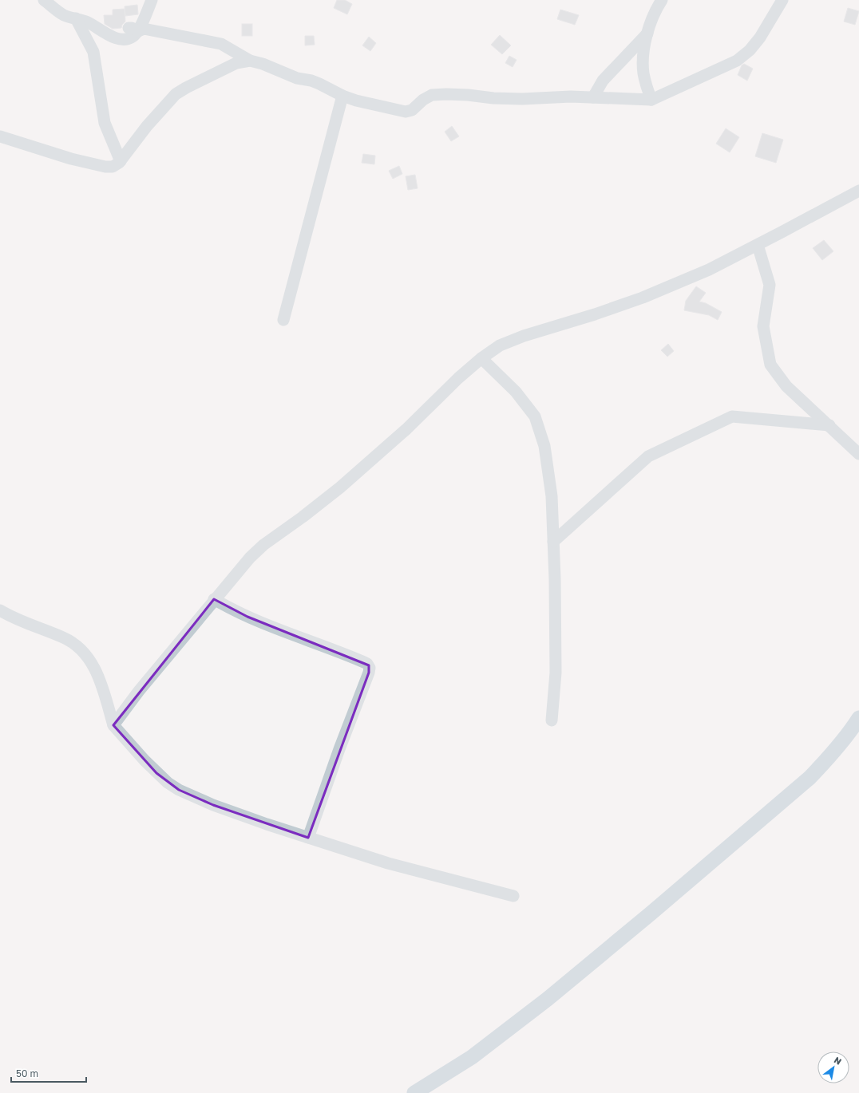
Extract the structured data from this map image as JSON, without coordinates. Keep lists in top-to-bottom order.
{
  "scale_bar": "50 m",
  "north": "top right"
}
